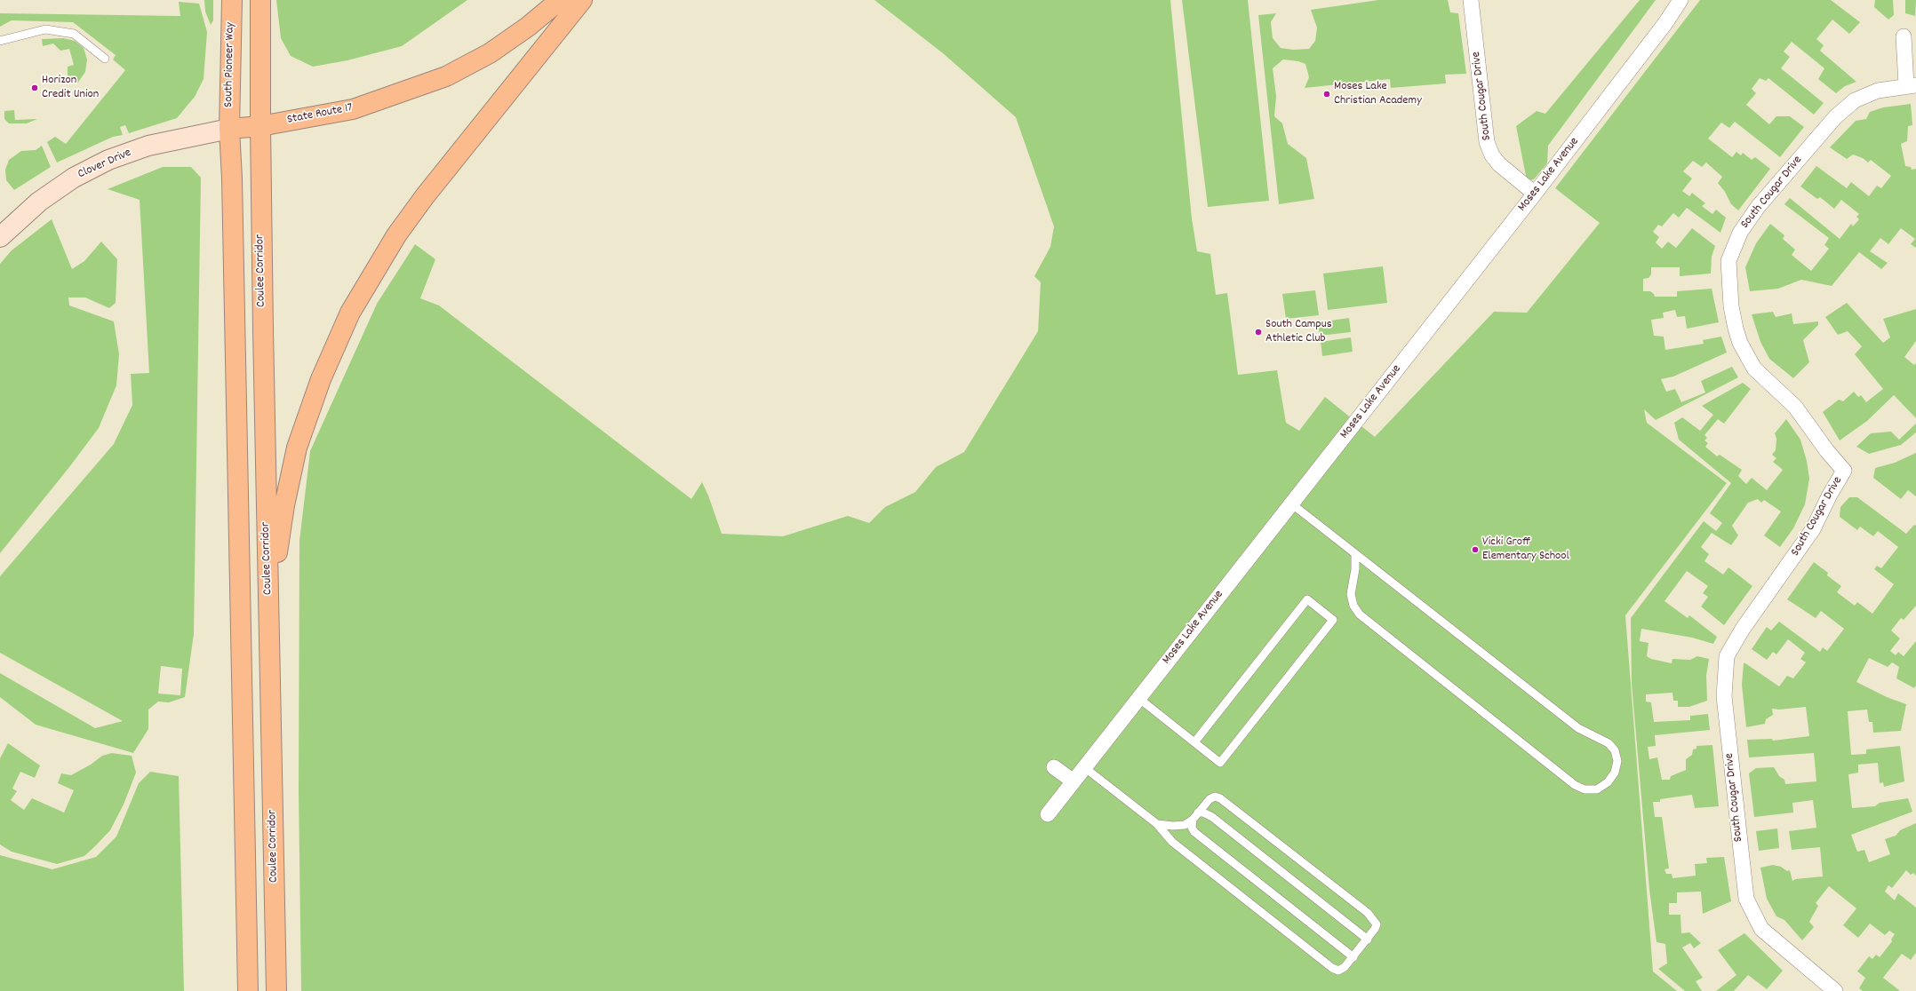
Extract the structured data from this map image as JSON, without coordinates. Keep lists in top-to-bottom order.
{
  "streets": {
    "main road": ["South Pioneer Way", "State Route 17", "Coulee Corridor"],
    "street": ["South Cougar Drive", "Clover Drive", "Moses Lake Avenue"]
  },
  "crossings": [
    ["South Pioneer Way", "State Route 17"],
    ["South Pioneer Way", "Clover Drive"],
    ["South Cougar Drive", "Moses Lake Avenue"],
    ["State Route 17", "Clover Drive"],
    ["State Route 17", "Coulee Corridor"]
  ],
  "places": [
    "Horizon Credit Union",
    "Moses Lake Christian Academy",
    "South Campus Athletic Club",
    "Vicki Groff Elementary School"
  ]
}
